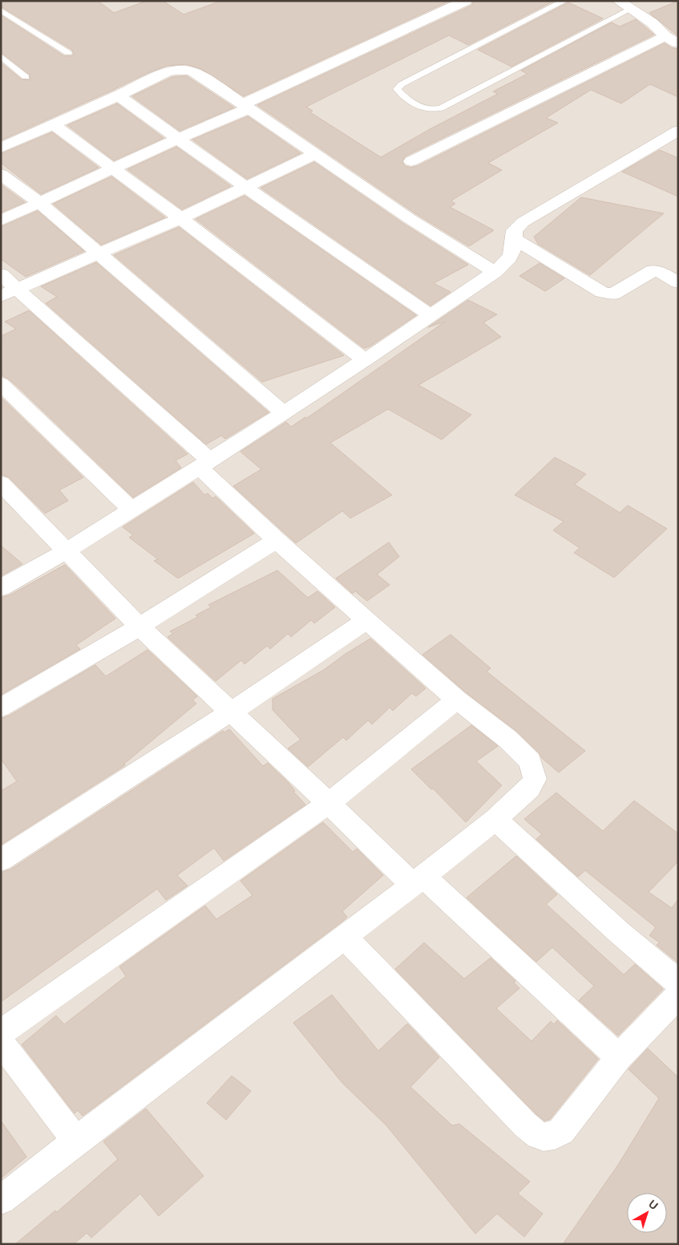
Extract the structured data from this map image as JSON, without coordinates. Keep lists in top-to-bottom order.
{
  "north": "top right"
}
